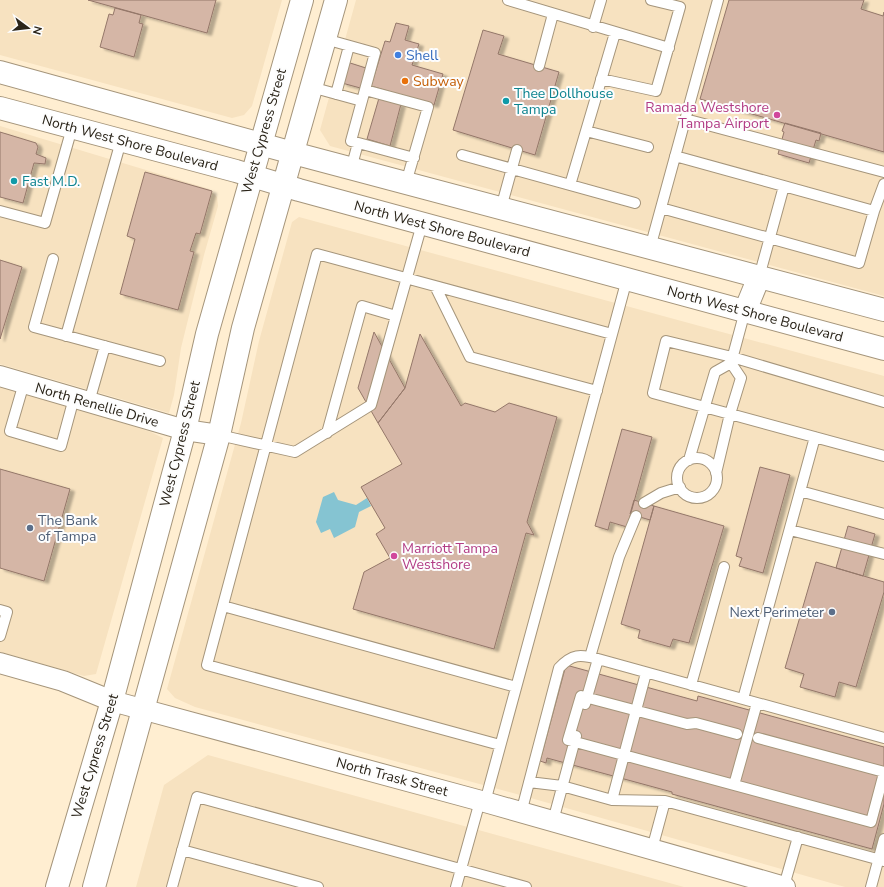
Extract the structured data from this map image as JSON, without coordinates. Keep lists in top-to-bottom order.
{
  "streets": {
    "main road": ["West Cypress Street", "North West Shore Boulevard"],
    "street": ["North Renellie Drive", "North Trask Street"]
  },
  "crossings": [
    ["West Cypress Street", "North West Shore Boulevard"],
    ["West Cypress Street", "North Renellie Drive"],
    ["West Cypress Street", "North Trask Street"]
  ],
  "places": [
    "Shell",
    "Subway",
    "Thee Dollhouse Tampa",
    "Ramada Westshore Tampa Airport",
    "Fast M.D.",
    "The Bank of Tampa",
    "Marriott Tampa Westshore",
    "Next Perimeter"
  ],
  "north": "right"
}
